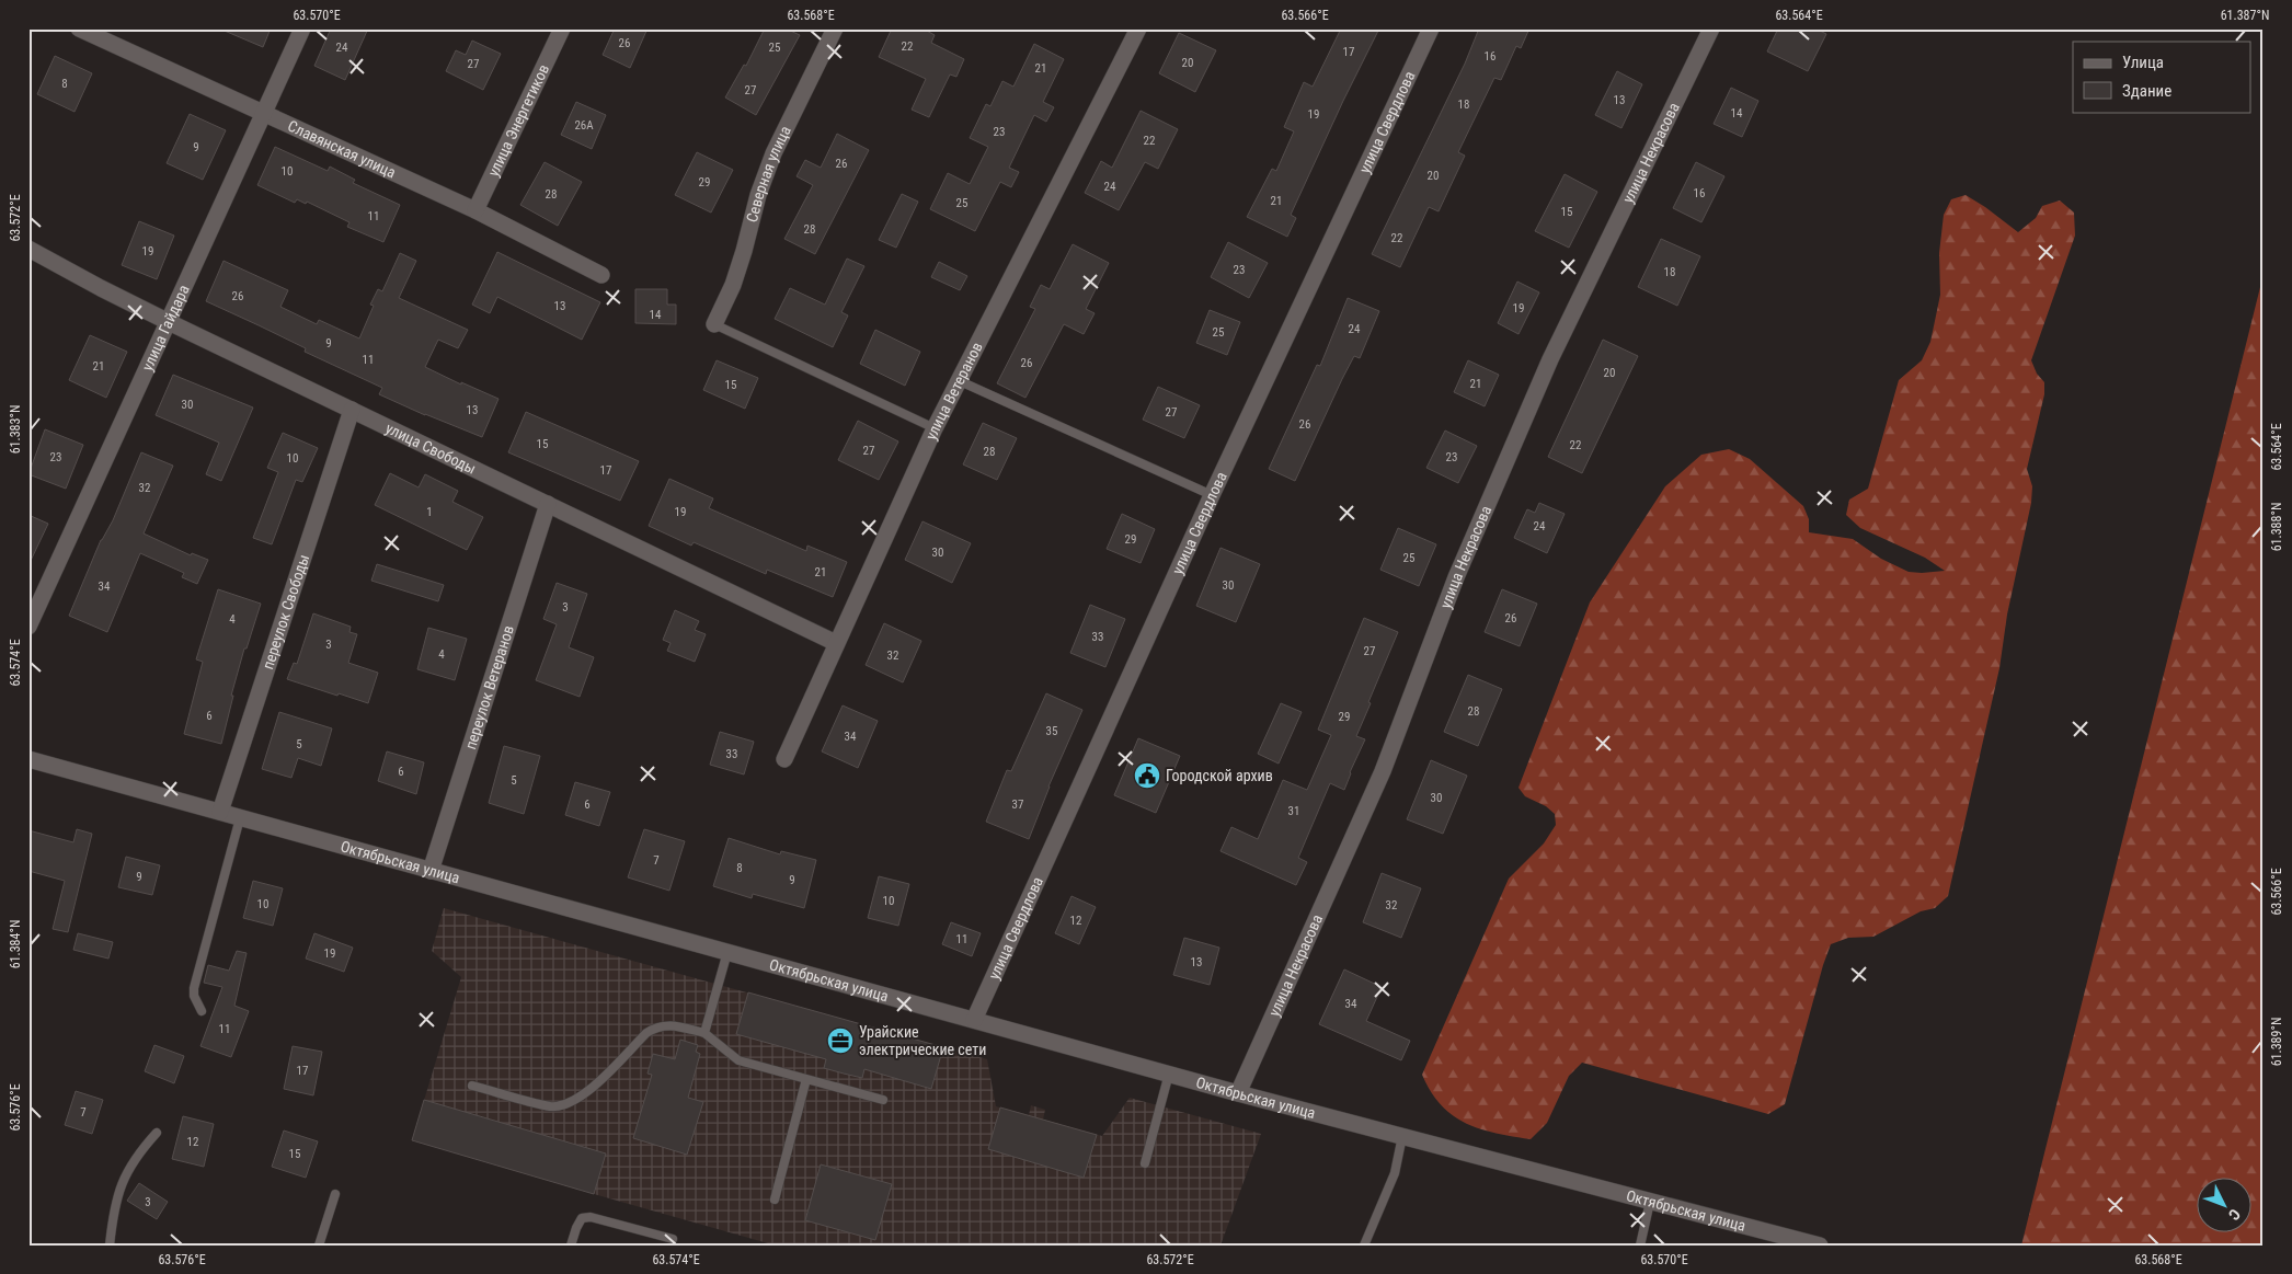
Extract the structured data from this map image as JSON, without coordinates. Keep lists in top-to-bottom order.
{
  "streets": {
    "street": [
      "улица Энергетиков",
      "улица Свердлова",
      "Славянская улица",
      "улица Некрасова",
      "Северная улица",
      "улица Гайдара",
      "улица Ветеранов",
      "улица Свободы",
      "переулок Свободы",
      "переулок Ветеранов",
      "Октябрьская улица"
    ]
  },
  "crossings": [
    ["улица Энергетиков", "Славянская улица"],
    ["улица Свердлова", "Октябрьская улица"],
    ["Славянская улица", "улица Гайдара"],
    ["улица Некрасова", "Октябрьская улица"],
    ["улица Гайдара", "улица Свободы"],
    ["улица Ветеранов", "улица Свободы"],
    ["улица Свободы", "переулок Свободы"],
    ["улица Свободы", "переулок Ветеранов"],
    ["переулок Свободы", "Октябрьская улица"],
    ["переулок Ветеранов", "Октябрьская улица"]
  ],
  "places": {
    "public building": ["Городской архив"],
    "office": ["Урайские электрические сети"]
  },
  "house_numbers": [
    "26",
    "22",
    "24",
    "25",
    "17",
    "16",
    "20",
    "27",
    "21",
    "8",
    "27",
    "13",
    "18",
    "14",
    "19",
    "26А",
    "23",
    "22",
    "9",
    "26",
    "10",
    "20",
    "29",
    "24",
    "16",
    "28",
    "21",
    "25",
    "15",
    "11",
    "28",
    "22",
    "19",
    "23",
    "18",
    "26",
    "13",
    "19",
    "14",
    "24",
    "25",
    "9",
    "11",
    "26",
    "21",
    "20",
    "21",
    "15",
    "30",
    "13",
    "27",
    "26",
    "15",
    "22",
    "27",
    "28",
    "23",
    "23",
    "10",
    "17",
    "32",
    "1",
    "19",
    "24",
    "29",
    "30",
    "25",
    "21",
    "30",
    "34",
    "3",
    "26",
    "4",
    "33",
    "3",
    "27",
    "4",
    "32",
    "28",
    "6",
    "29",
    "35",
    "34",
    "5",
    "33",
    "6",
    "5",
    "30",
    "6",
    "37",
    "31",
    "7",
    "8",
    "9",
    "9",
    "10",
    "10",
    "32",
    "12",
    "11",
    "19",
    "13",
    "34",
    "11",
    "17",
    "7",
    "12",
    "15",
    "3"
  ],
  "legend": ["Улица", "Здание"],
  "north": "bottom right",
  "coordinates": [
    "63.570°E",
    "63.568°E",
    "63.566°E",
    "63.564°E",
    "61.387°N",
    "63.572°E",
    "61.383°N",
    "61.388°N",
    "63.574°E",
    "61.384°N",
    "61.389°N",
    "63.576°E"
  ]
}
